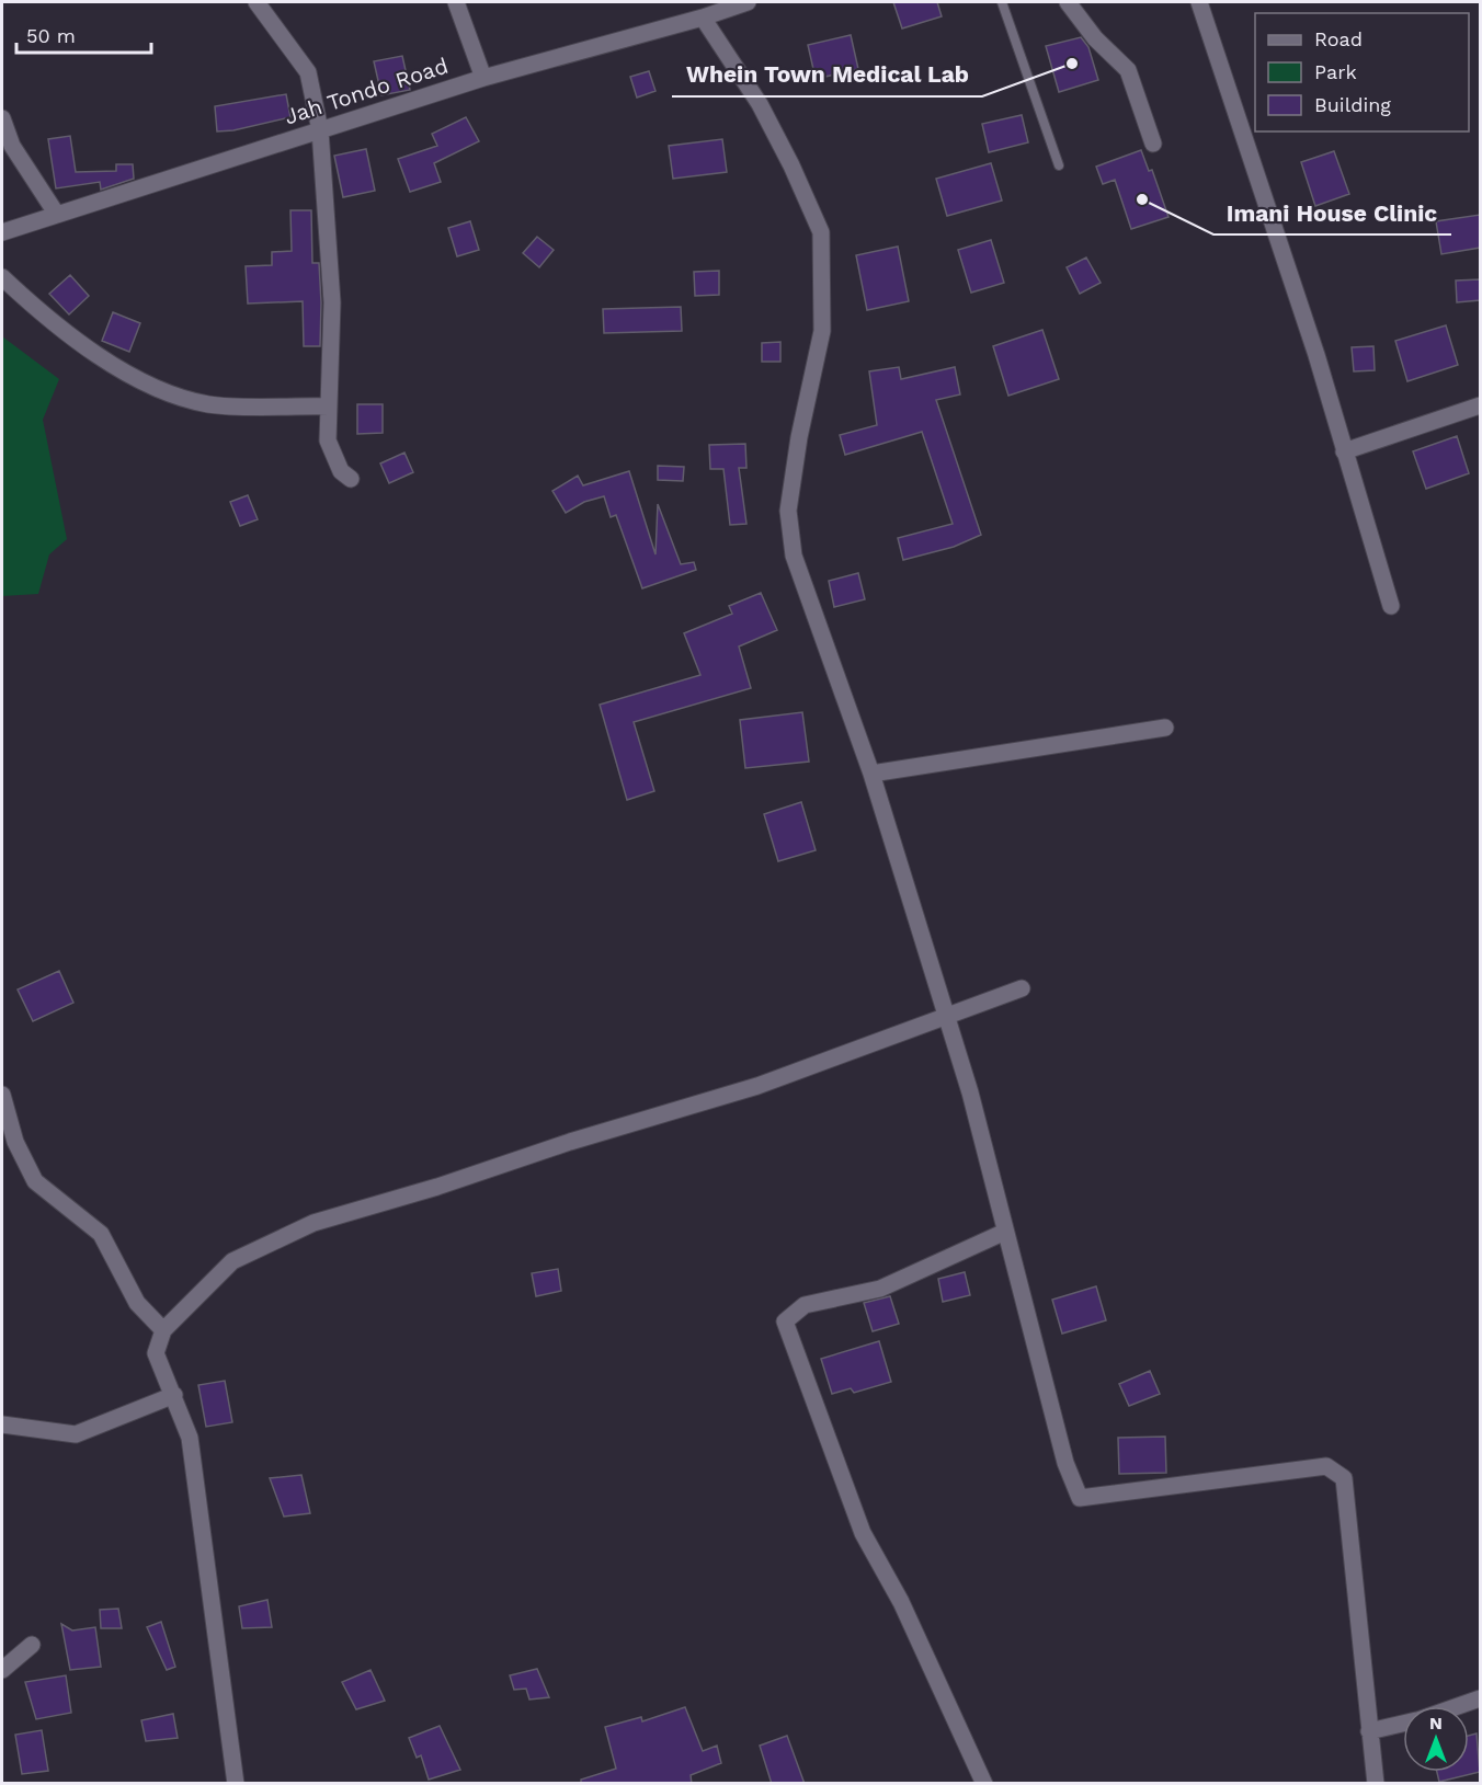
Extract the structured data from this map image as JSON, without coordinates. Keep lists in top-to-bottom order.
{
  "streets": {
    "street": ["Jah Tondo Road"]
  },
  "places": ["Whein Town Medical Lab", "Imani House Clinic"],
  "legend": ["Road", "Park", "Building"],
  "scale_bar": "50 m",
  "north": "top"
}
